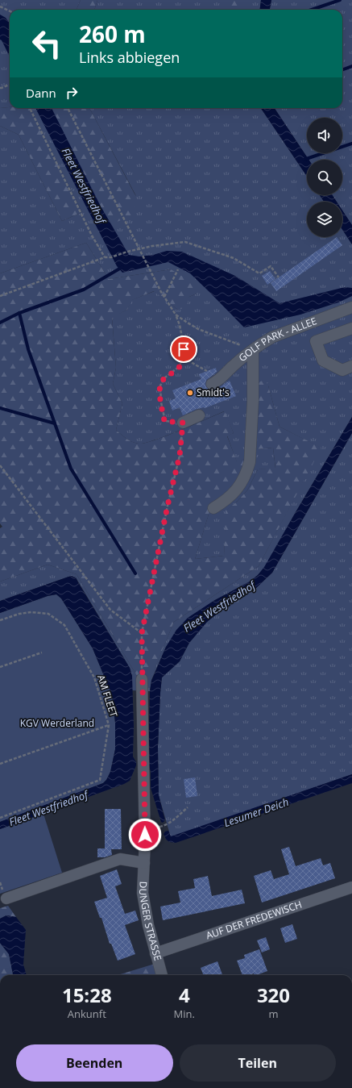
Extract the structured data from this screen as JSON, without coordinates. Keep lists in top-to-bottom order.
{
  "streets": {
    "street": ["GOLF PARK - ALLEE", "AUF DER FREDEWISCH", "DUNGER STRASSE"],
    "path": ["AM FLEET"]
  },
  "crossings": [
    ["AUF DER FREDEWISCH", "DUNGER STRASSE"]
  ],
  "water": ["Fleet Westfriedhof", "Lesumer Deich"],
  "parks": ["KGV Werderland"],
  "places": ["Smidt's"],
  "page": {
    "turn": ["260 m", "Links abbiegen"],
    "then": "Dann",
    "eta": [
      "15:28",
      "Ankunft",
      "4",
      "Min.",
      "320",
      "m"
    ],
    "buttons": ["Beenden", "Teilen"]
  }
}
